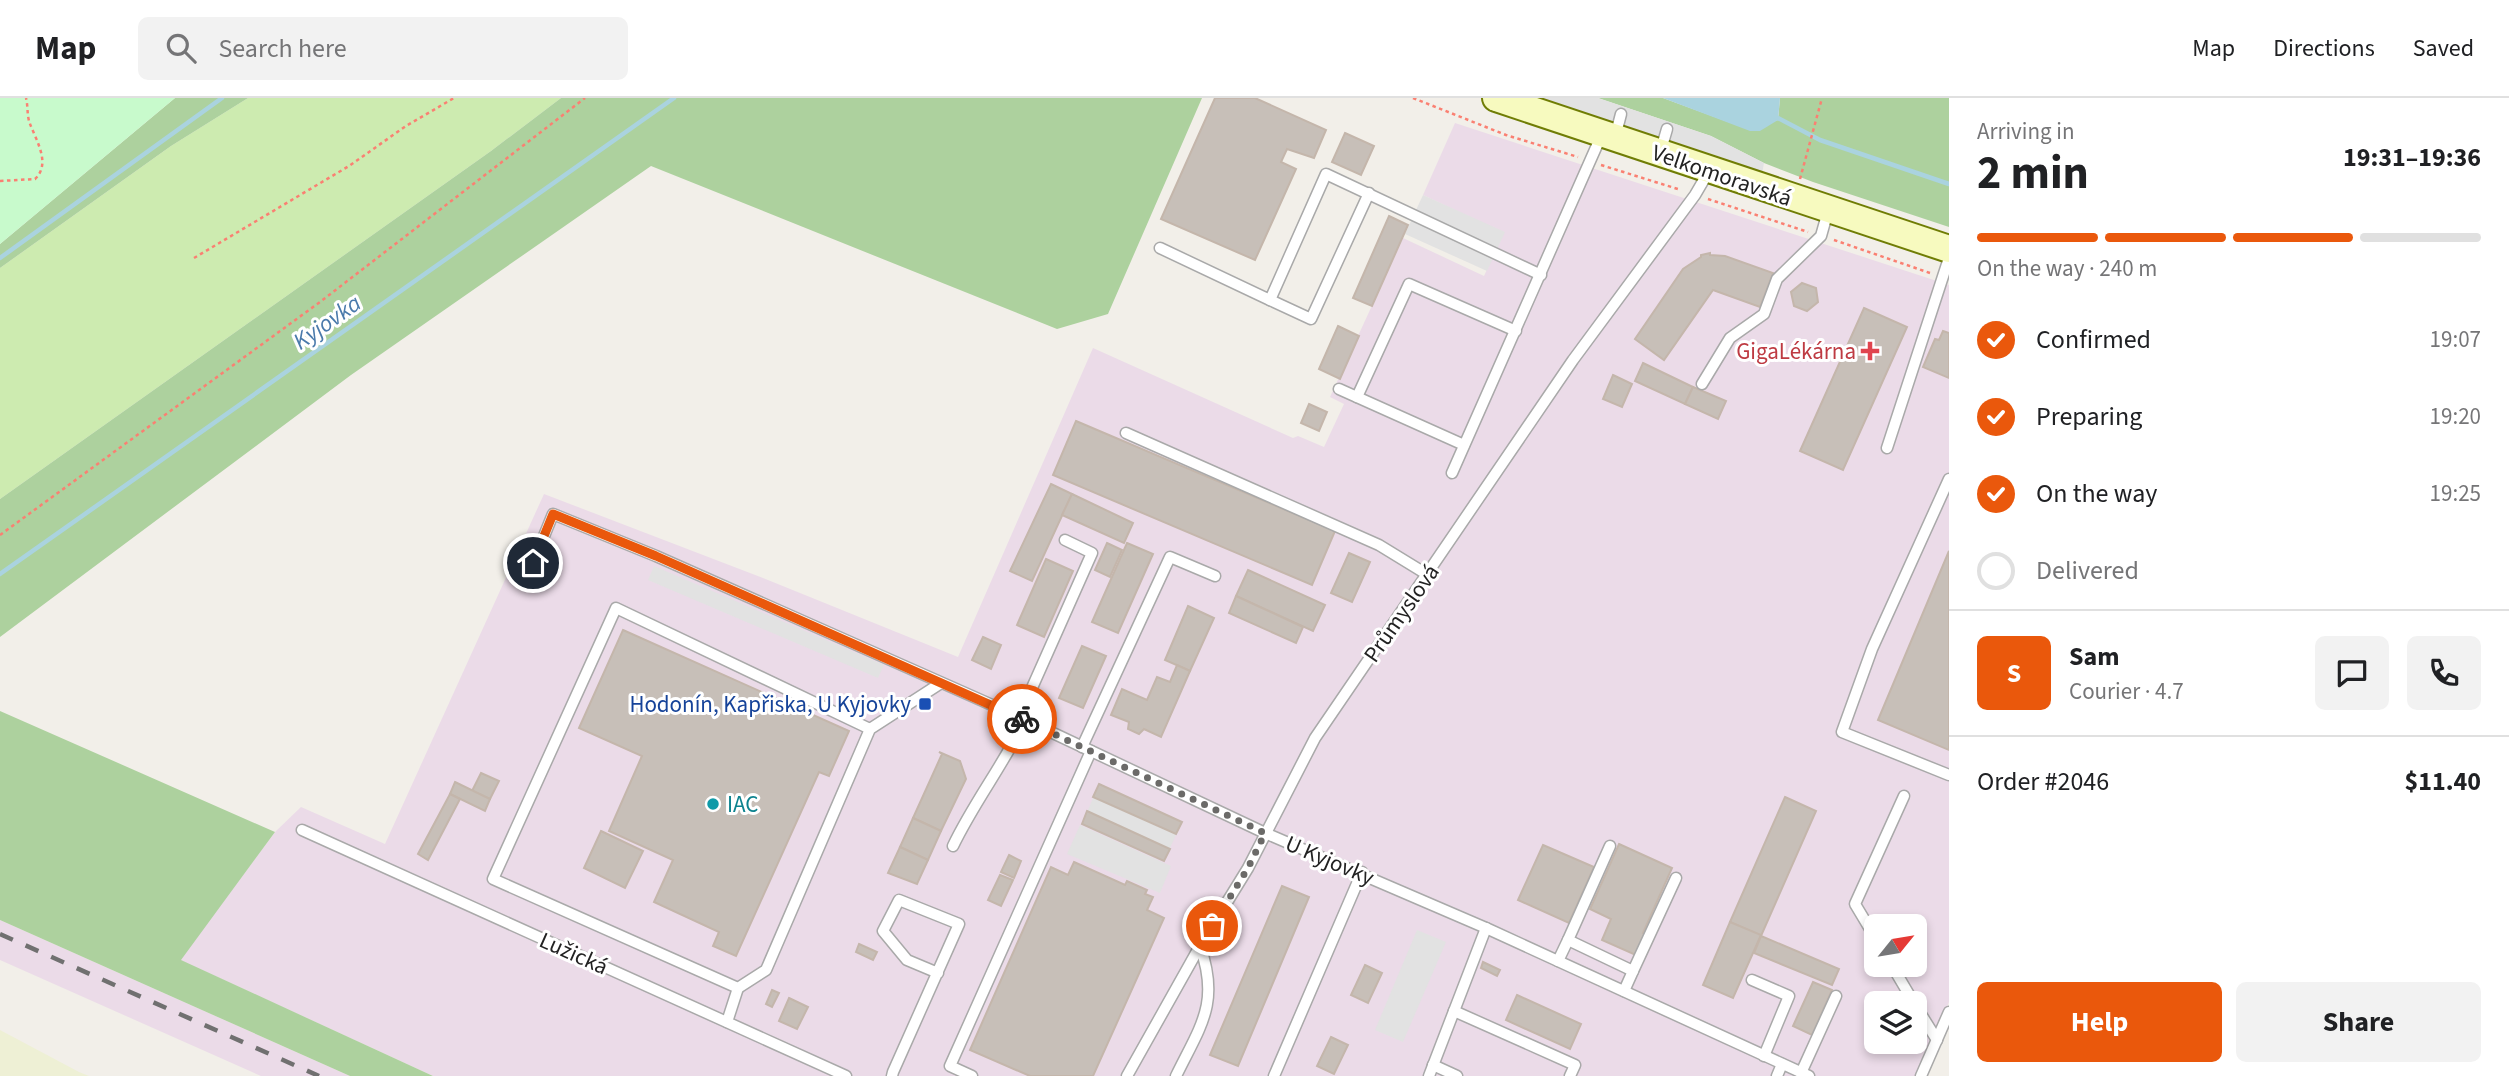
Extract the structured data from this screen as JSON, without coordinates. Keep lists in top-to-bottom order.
{
  "streets": {
    "street": ["Velkomoravská"],
    "lane": ["Průmyslová", "U Kyjovky", "Lužická"]
  },
  "crossings": [
    ["Velkomoravská", "Průmyslová"],
    ["Průmyslová", "U Kyjovky"]
  ],
  "water": ["Kyjovka"],
  "places": {
    "health": ["GigaLékárna"],
    "transit": ["Hodonín, Kapřiska, U Kyjovky"],
    "other": ["IAC"]
  },
  "north": "top right",
  "page": {
    "header": "Map",
    "search": "Search here",
    "nav": ["Map", "Directions", "Saved"],
    "heading": ["2 min", "Arriving in", "19:31–19:36"],
    "panel": [
      "Sam",
      "Courier · 4.7",
      "Order #2046",
      "$11.40"
    ],
    "bar": "On the way · 240 m",
    "list": [
      ["Confirmed", "19:07"],
      ["Preparing", "19:20"],
      ["On the way", "19:25"],
      "Delivered"
    ],
    "round": "S",
    "buttons": ["Help", "Share"]
  }
}
